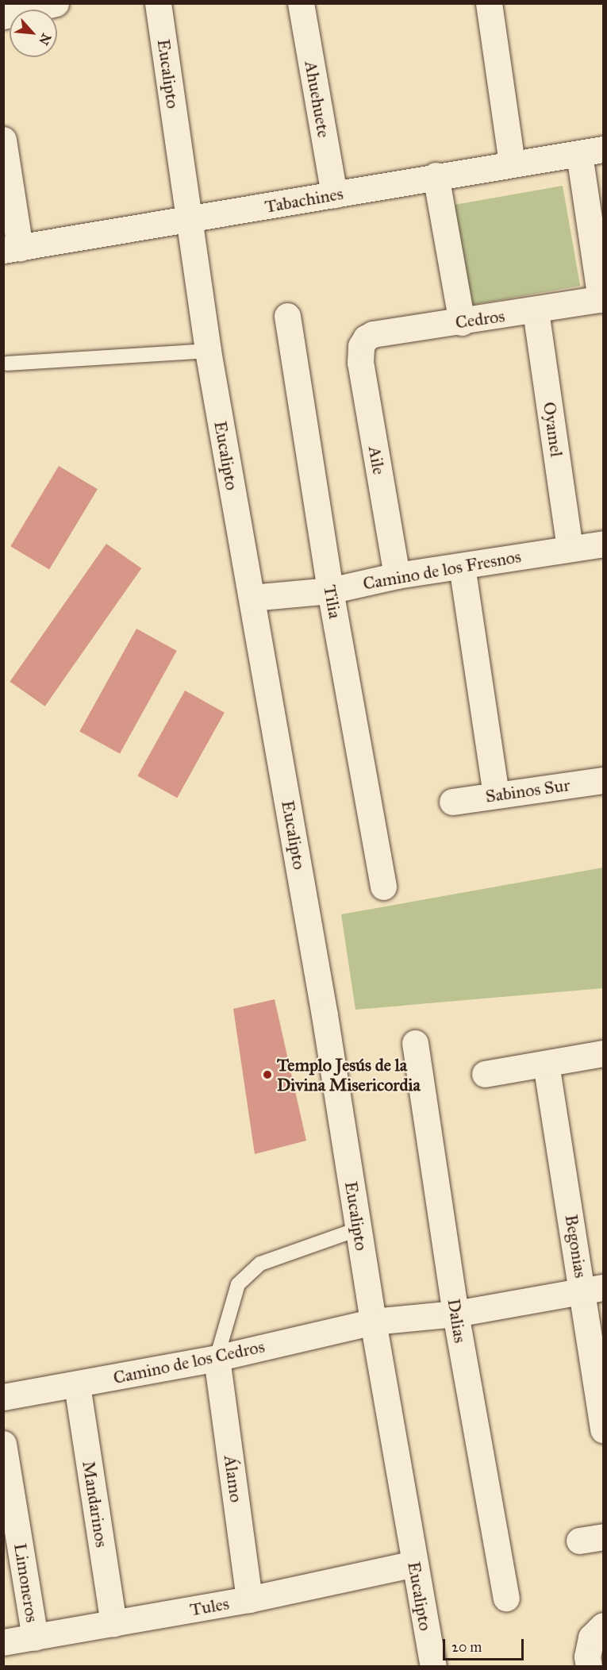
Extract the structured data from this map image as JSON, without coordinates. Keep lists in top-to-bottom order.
{
  "streets": {
    "street": [
      "Eucalipto",
      "Ahuehuete",
      "Tabachines",
      "Cedros",
      "Oyamel",
      "Aile",
      "Camino de los Fresnos",
      "Tilia",
      "Sabinos Sur",
      "Begonias",
      "Dalias",
      "Camino de los Cedros",
      "Álamo",
      "Mandarinos",
      "Limoneros",
      "Tules"
    ]
  },
  "crossings": [
    ["Eucalipto", "Tabachines"],
    ["Eucalipto", "Camino de los Fresnos"],
    ["Eucalipto", "Camino de los Cedros"],
    ["Eucalipto", "Tules"],
    ["Ahuehuete", "Tabachines"],
    ["Cedros", "Oyamel"],
    ["Cedros", "Aile"],
    ["Oyamel", "Camino de los Fresnos"],
    ["Aile", "Camino de los Fresnos"],
    ["Camino de los Fresnos", "Tilia"],
    ["Begonias", "Camino de los Cedros"],
    ["Dalias", "Camino de los Cedros"],
    ["Camino de los Cedros", "Álamo"],
    ["Camino de los Cedros", "Mandarinos"],
    ["Álamo", "Tules"],
    ["Mandarinos", "Tules"],
    ["Limoneros", "Tules"]
  ],
  "places": ["Templo Jesús de la Divina Misericordia"],
  "scale_bar": "20 m",
  "north": "bottom right"
}
